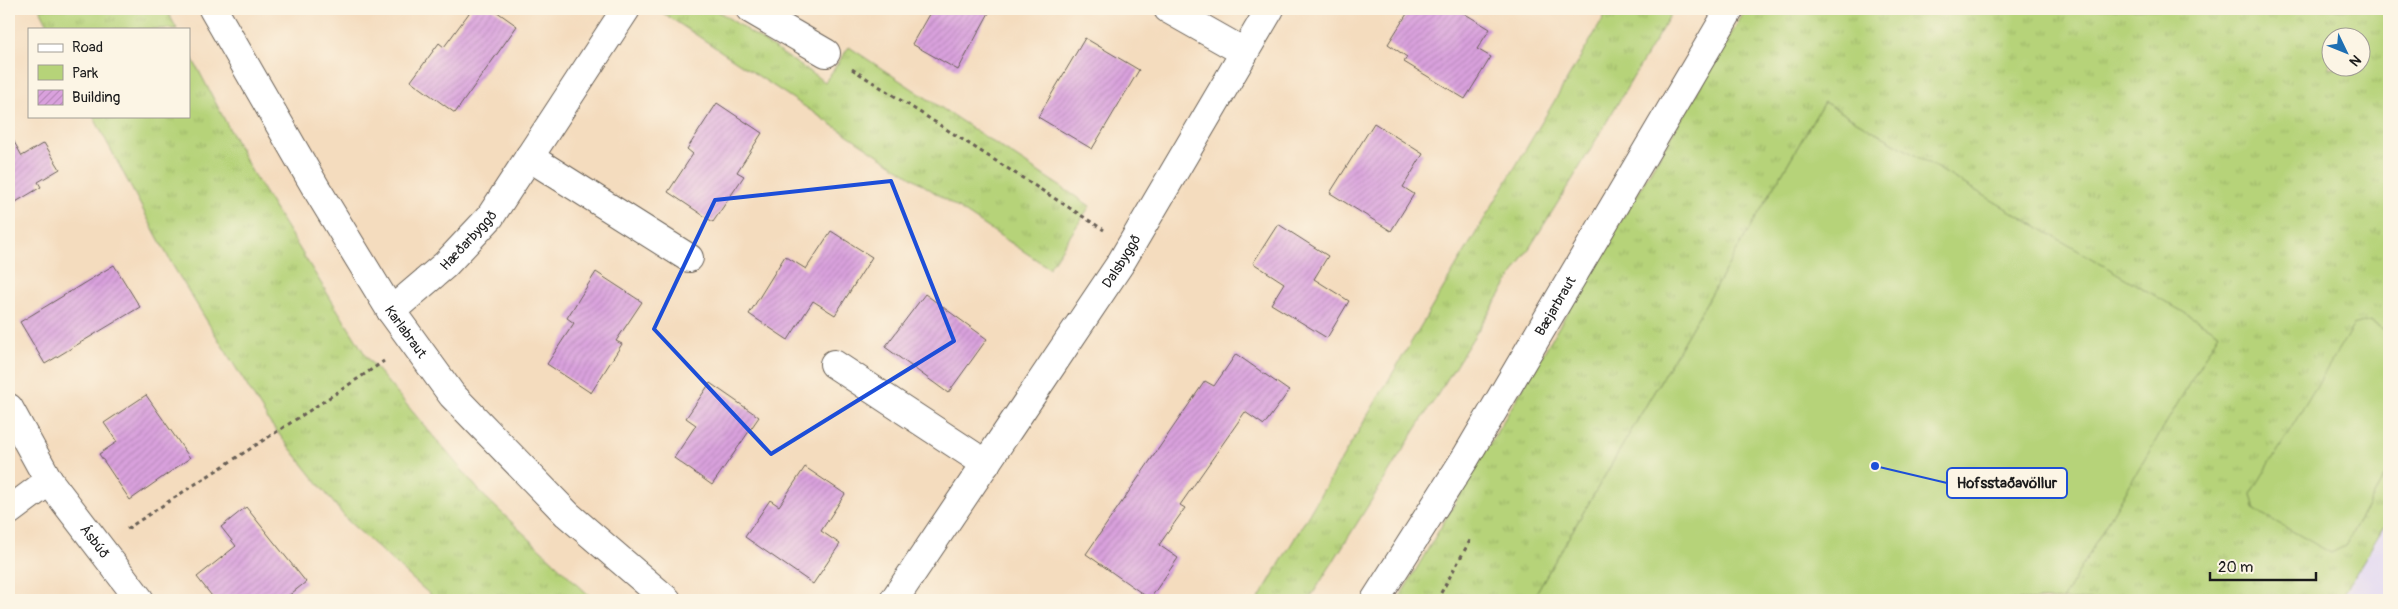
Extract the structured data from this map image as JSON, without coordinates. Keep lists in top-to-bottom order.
{
  "streets": {
    "street": [
      "Hæðarbyggð",
      "Dalsbyggð",
      "Bæjarbraut",
      "Karlabraut",
      "Ásbúð"
    ]
  },
  "crossings": [
    ["Hæðarbyggð", "Karlabraut"]
  ],
  "places": ["Hofsstaðavöllur"],
  "legend": ["Road", "Park", "Building"],
  "scale_bar": "20 m",
  "north": "bottom right"
}
